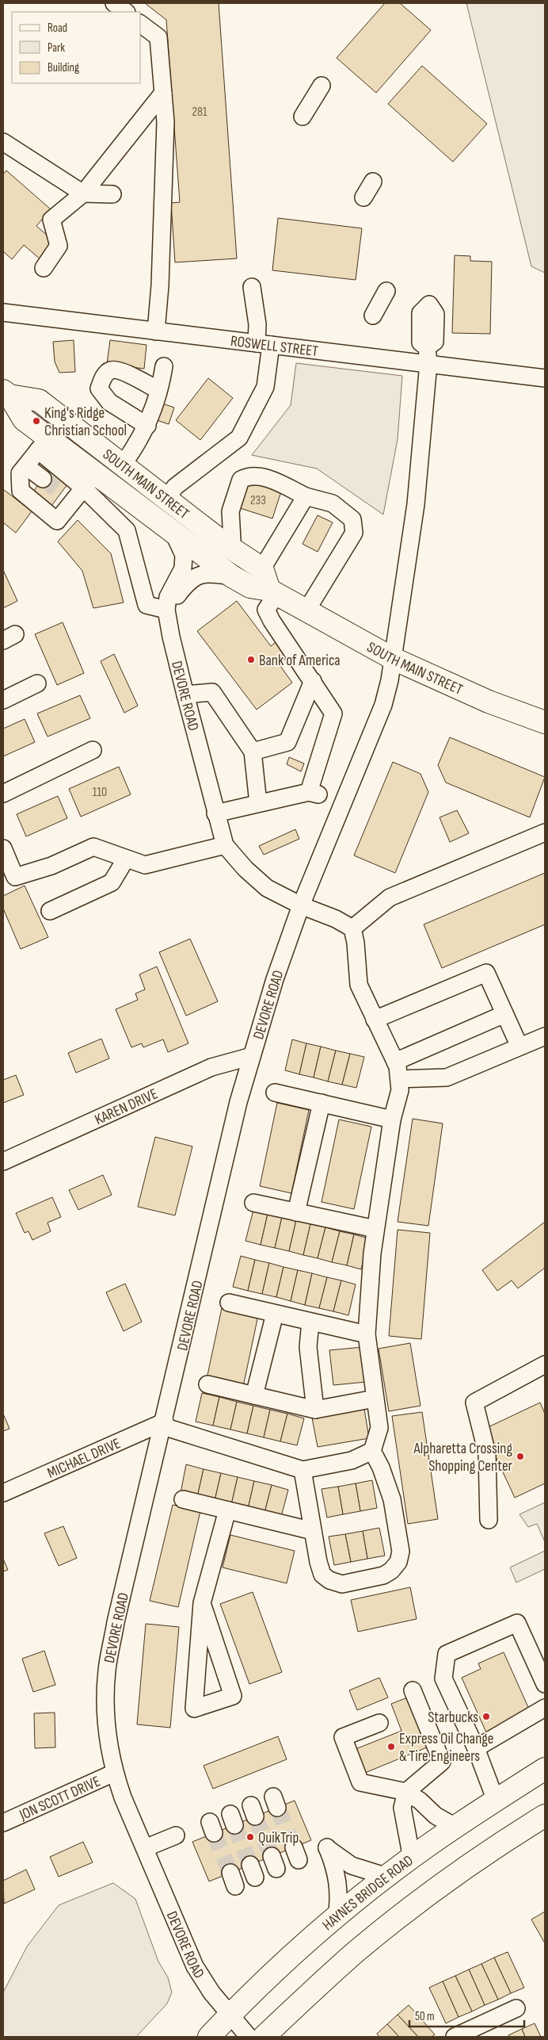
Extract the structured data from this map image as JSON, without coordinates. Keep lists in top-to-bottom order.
{
  "streets": {
    "main road": ["SOUTH MAIN STREET", "HAYNES BRIDGE ROAD"],
    "street": [
      "ROSWELL STREET",
      "DEVORE ROAD",
      "KAREN DRIVE",
      "MICHAEL DRIVE",
      "JON SCOTT DRIVE"
    ]
  },
  "crossings": [
    ["SOUTH MAIN STREET", "DEVORE ROAD"],
    ["DEVORE ROAD", "KAREN DRIVE"],
    ["DEVORE ROAD", "MICHAEL DRIVE"],
    ["DEVORE ROAD", "JON SCOTT DRIVE"],
    ["DEVORE ROAD", "HAYNES BRIDGE ROAD"]
  ],
  "places": [
    "King's Ridge Christian School",
    "Bank of America",
    "Alpharetta Crossing Shopping Center",
    "Starbucks",
    "Express Oil Change & Tire Engineers",
    "QuikTrip"
  ],
  "house_numbers": ["281", "233", "110"],
  "legend": ["Road", "Park", "Building"],
  "scale_bar": "50 m"
}
